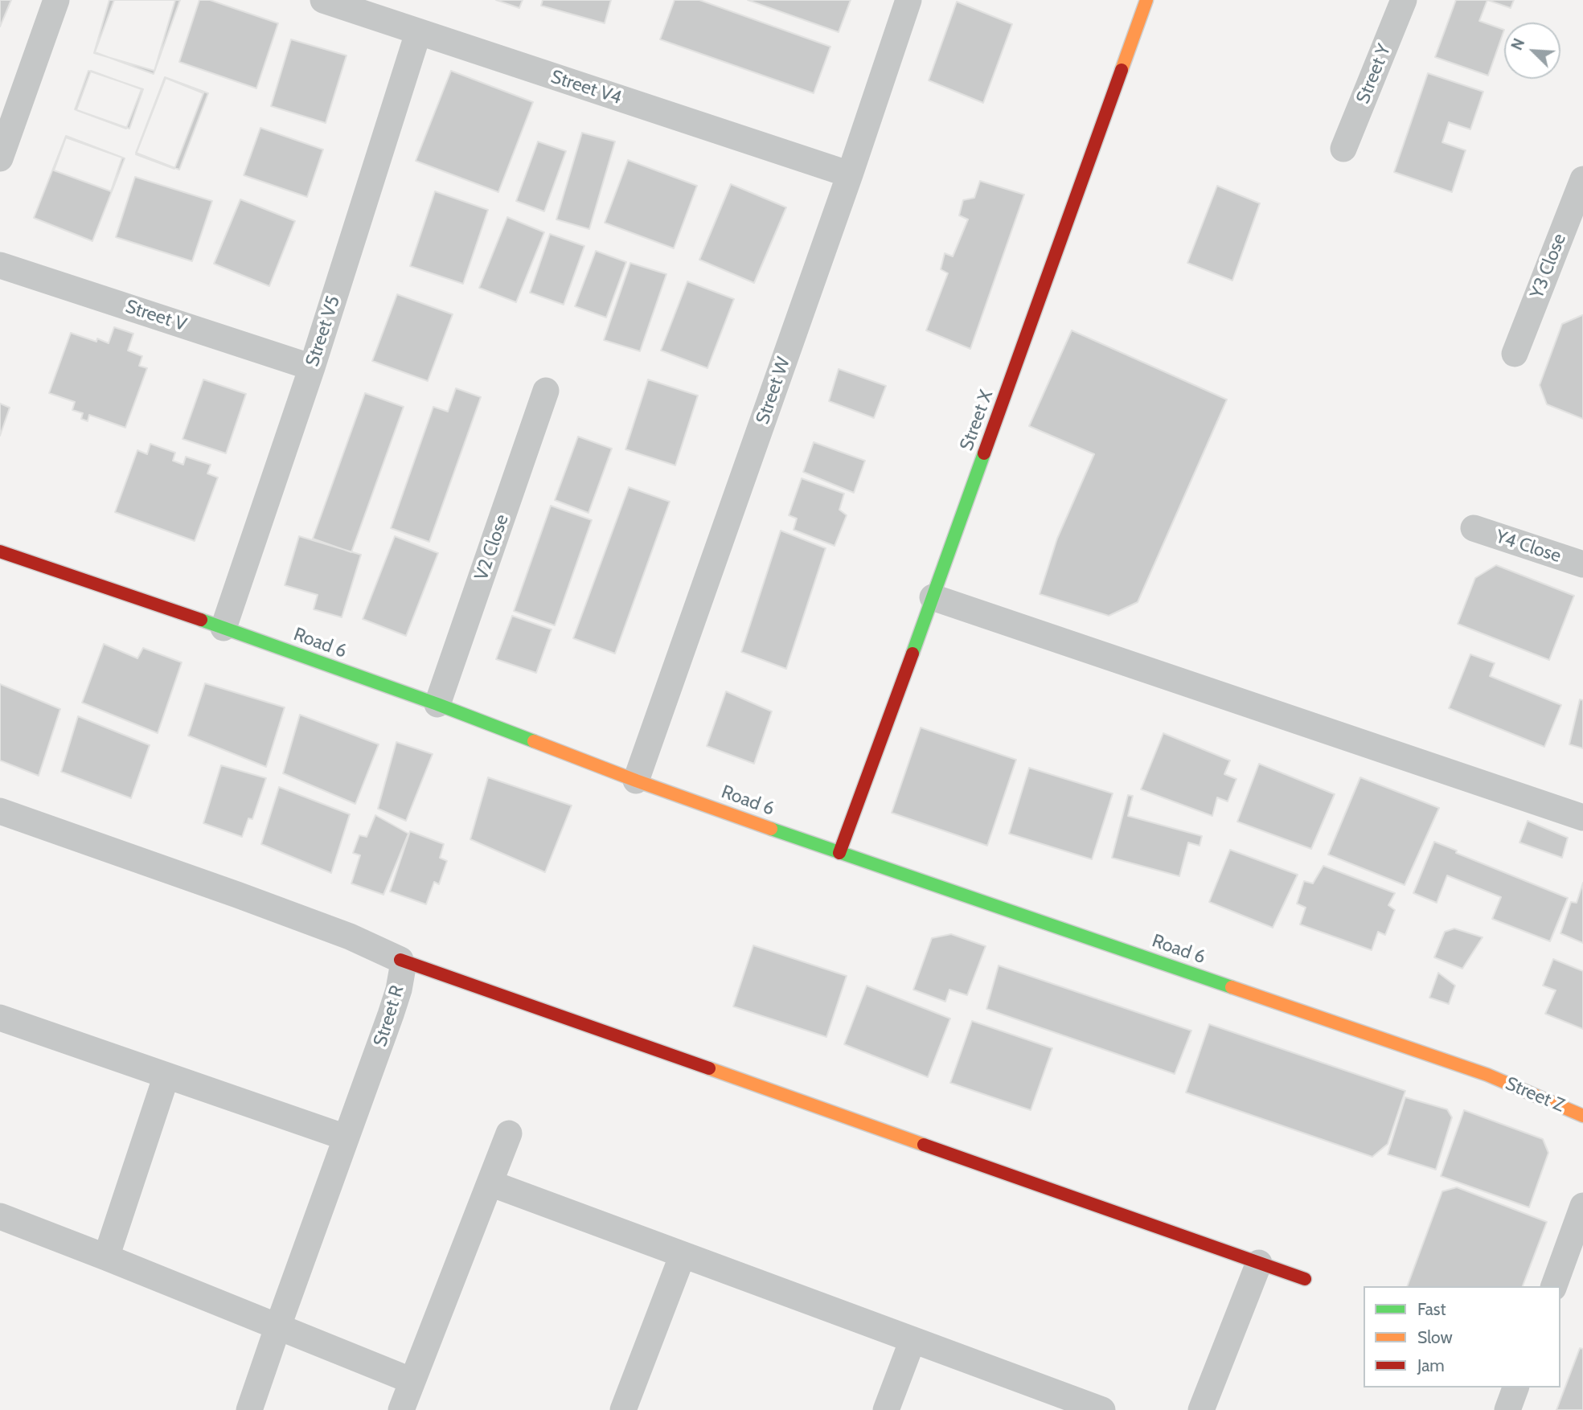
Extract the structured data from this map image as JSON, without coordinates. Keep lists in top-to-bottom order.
{
  "streets": {
    "street": [
      "Street Y",
      "Street V4",
      "Y3 Close",
      "Street V",
      "Street V5",
      "Street W",
      "Street X",
      "Y4 Close",
      "V2 Close",
      "Road 6",
      "Street R",
      "Street Z"
    ]
  },
  "crossings": [
    ["Street V4", "Street V5"],
    ["Street V4", "Street W"],
    ["Street V", "Street V5"],
    ["Street V5", "Road 6"],
    ["Street W", "Road 6"],
    ["Street X", "Road 6"],
    ["V2 Close", "Road 6"],
    ["Road 6", "Street Z"]
  ],
  "legend": ["Fast", "Slow", "Jam"],
  "north": "top left"
}
